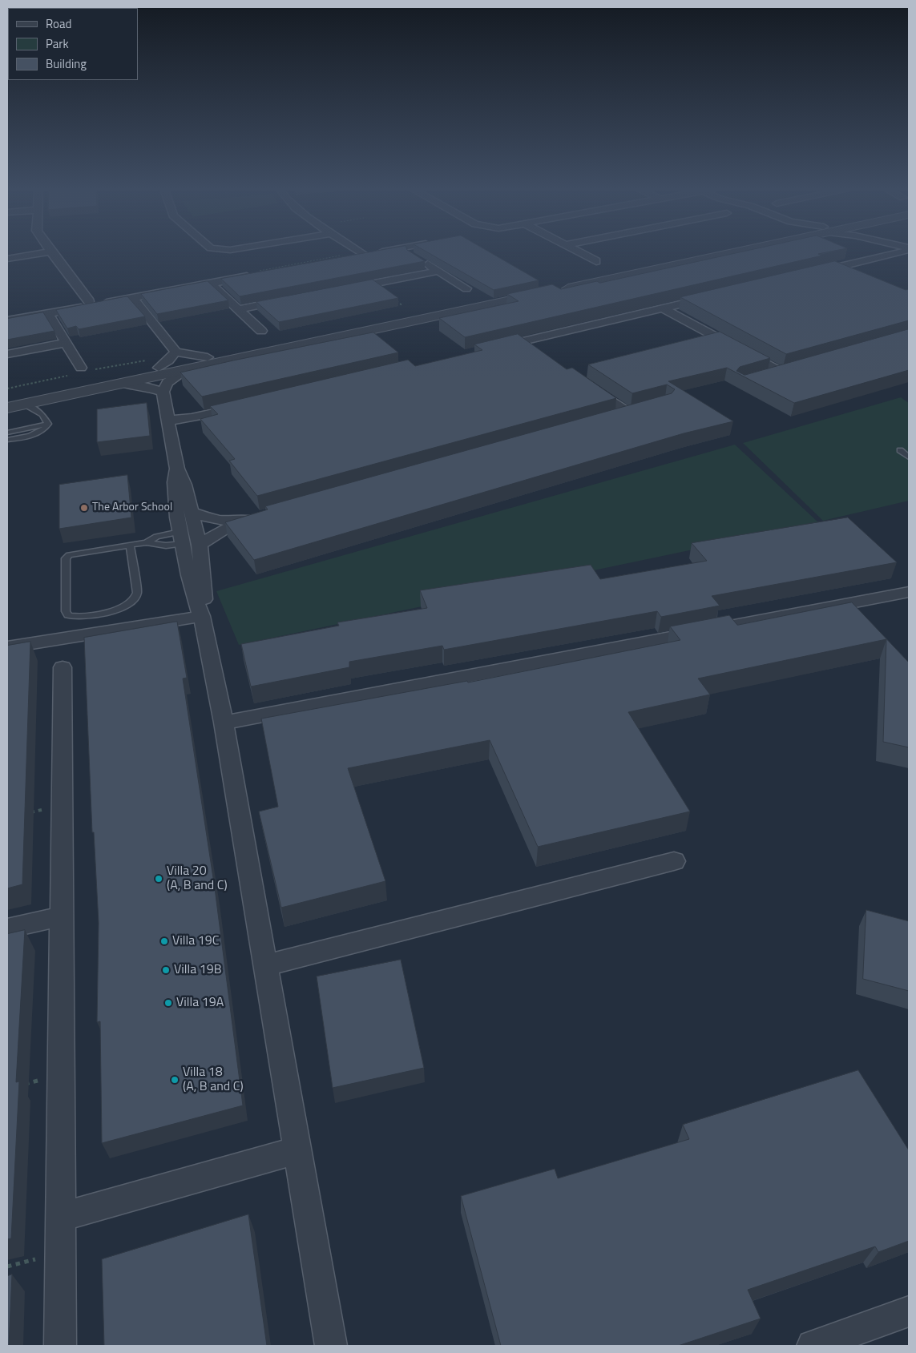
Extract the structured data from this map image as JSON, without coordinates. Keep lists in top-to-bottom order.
{
  "places": [
    "The Arbor School",
    "Villa 20 (A, B and C)",
    "Villa 19C",
    "Villa 19B",
    "Villa 19A",
    "Villa 18 (A, B and C)"
  ],
  "legend": ["Road", "Park", "Building"]
}
